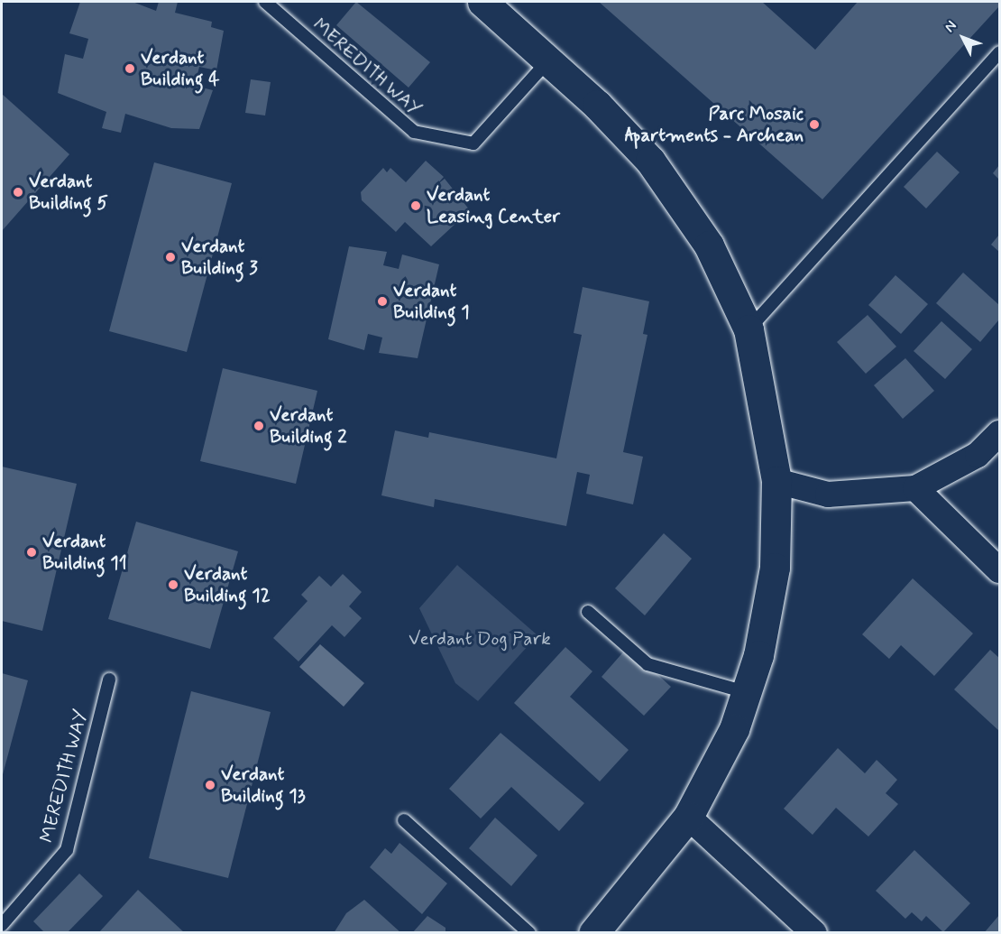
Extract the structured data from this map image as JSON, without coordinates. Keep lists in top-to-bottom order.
{
  "streets": {
    "lane": ["MEREDITH WAY"]
  },
  "parks": ["Verdant Dog Park"],
  "places": [
    "Verdant Building 4",
    "Parc Mosaic Apartments - Archean",
    "Verdant Building 5",
    "Verdant Leasing Center",
    "Verdant Building 3",
    "Verdant Building 1",
    "Verdant Building 2",
    "Verdant Building 11",
    "Verdant Building 12",
    "Verdant Building 13"
  ],
  "north": "top left"
}
